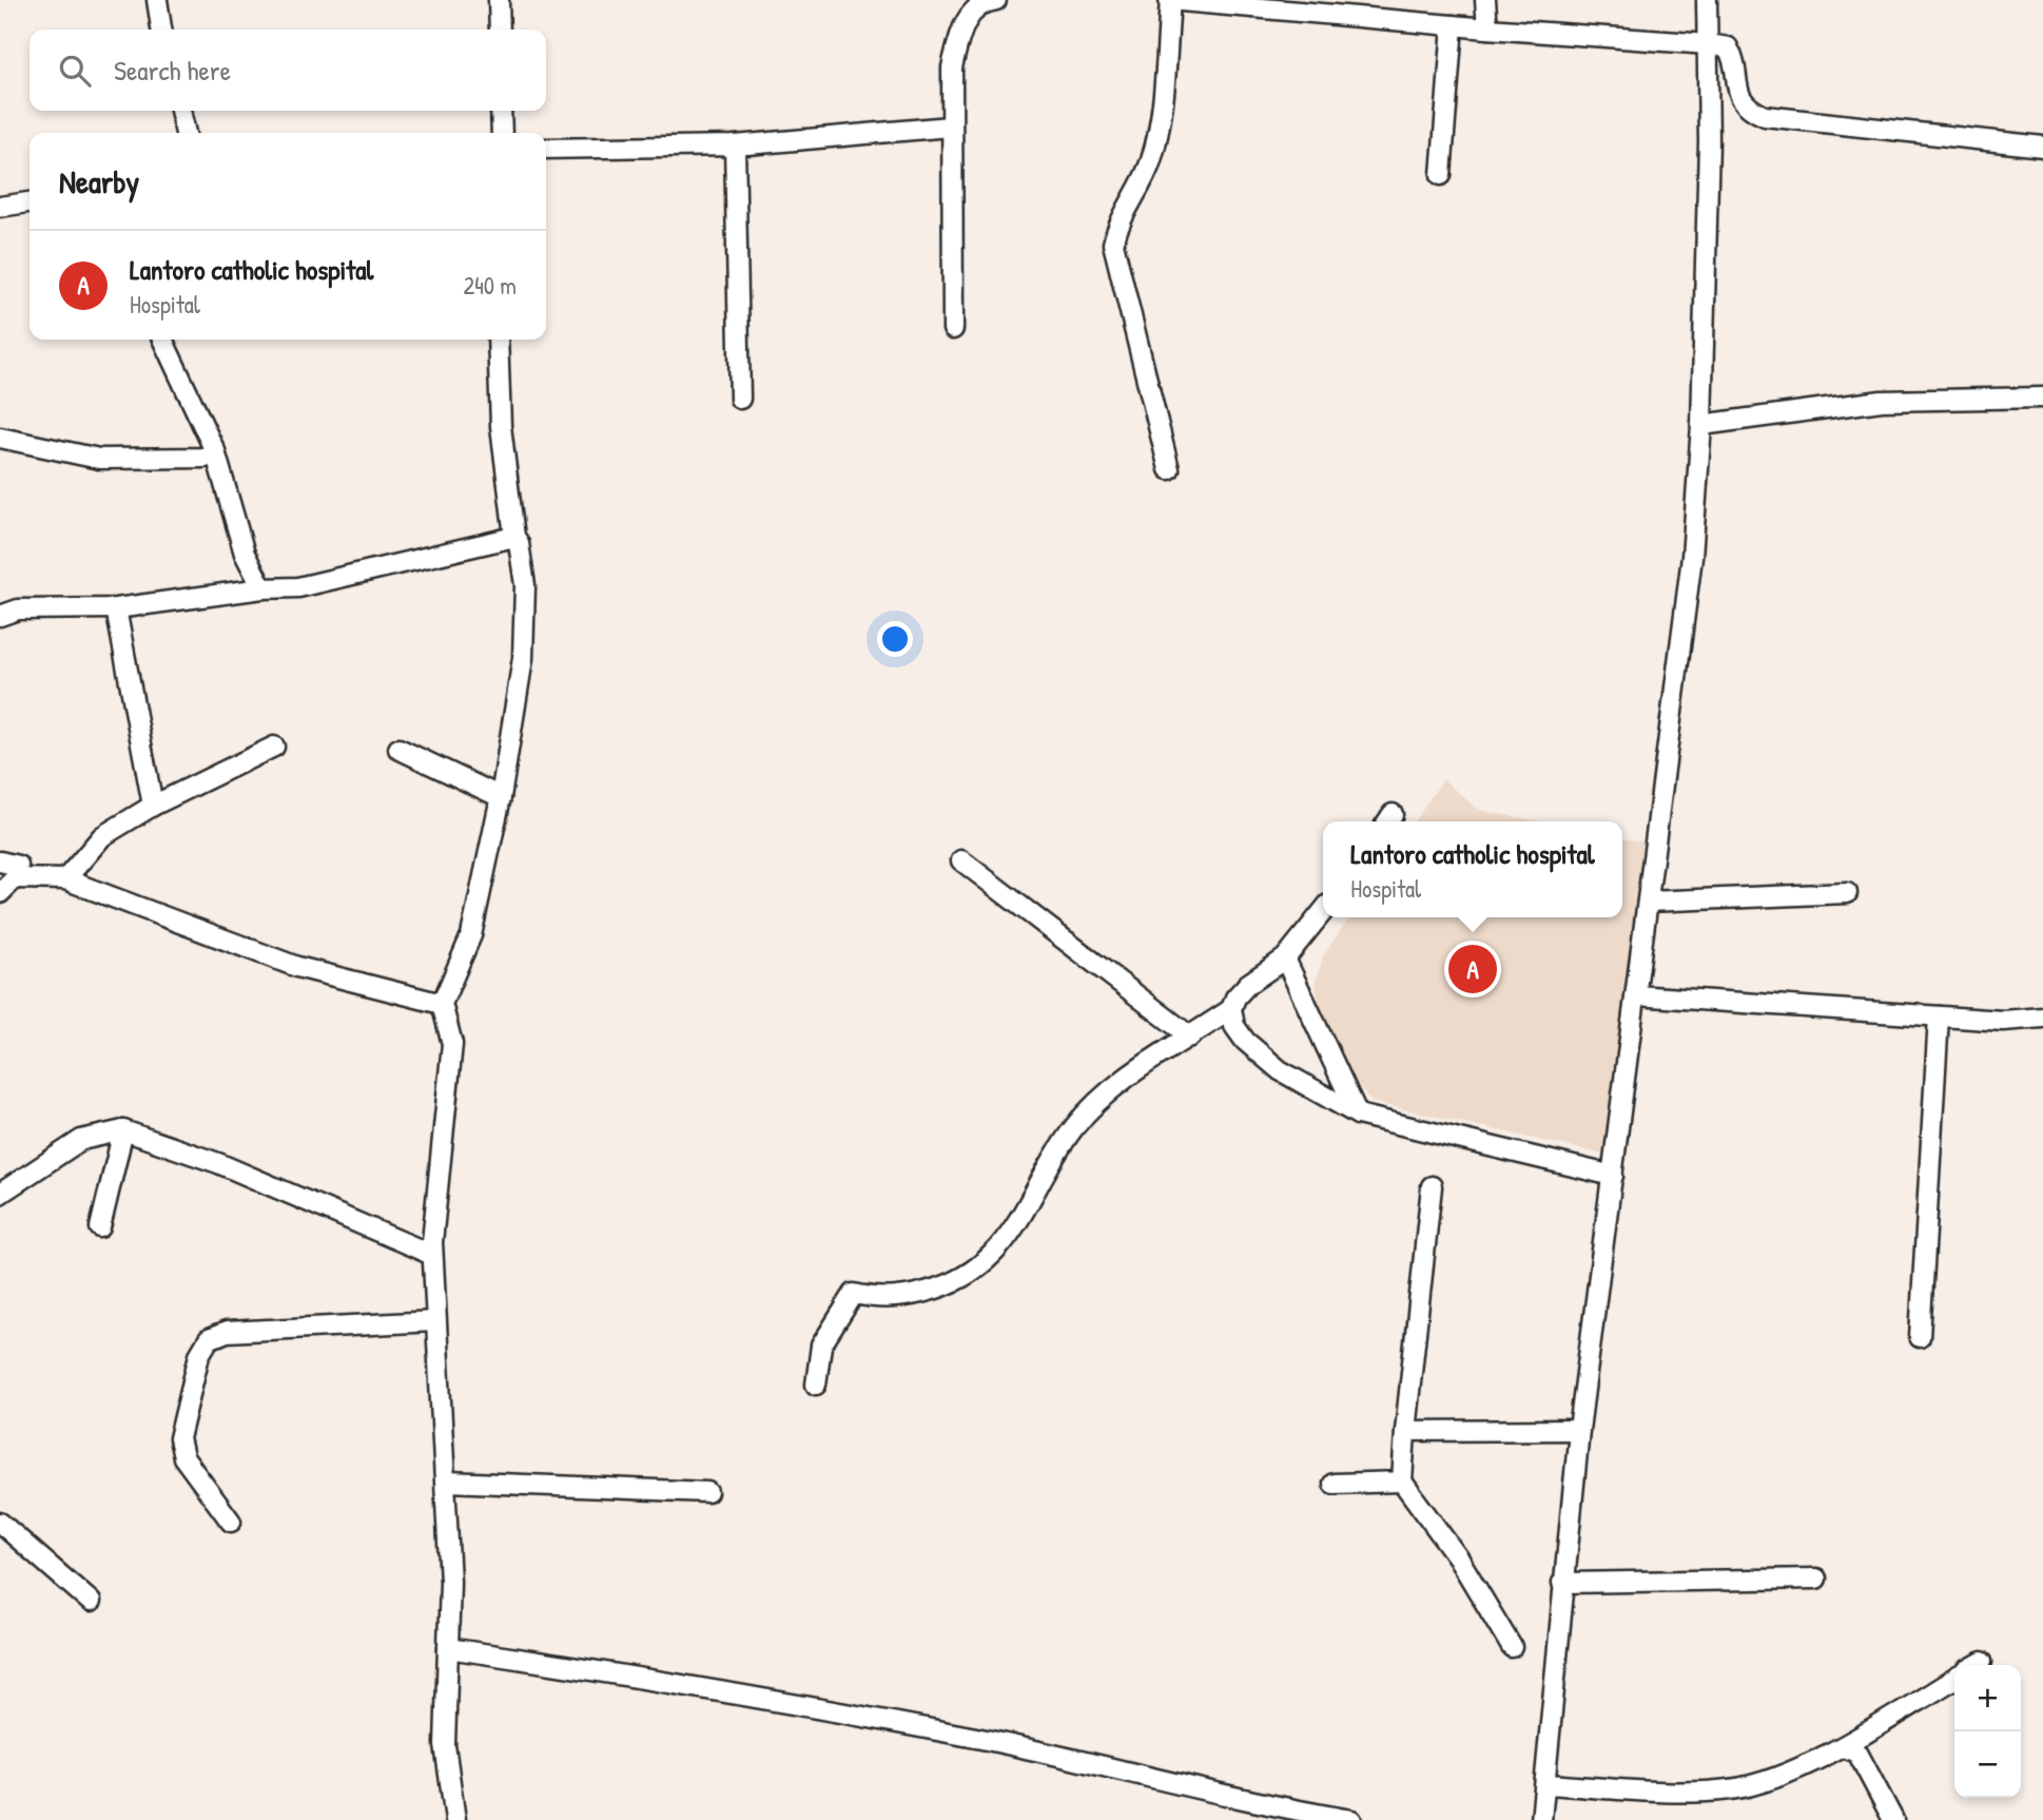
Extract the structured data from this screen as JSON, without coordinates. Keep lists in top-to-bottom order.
{
  "page": {
    "search": "Search here",
    "heading": "Nearby",
    "list": [
      {
        "mark": "A",
        "name": "Lantoro catholic hospital",
        "note": "Hospital",
        "value": "240 m"
      }
    ],
    "popup": ["Lantoro catholic hospital", "Hospital"],
    "pins": "A",
    "map_buttons": ["+", "−"]
  }
}
